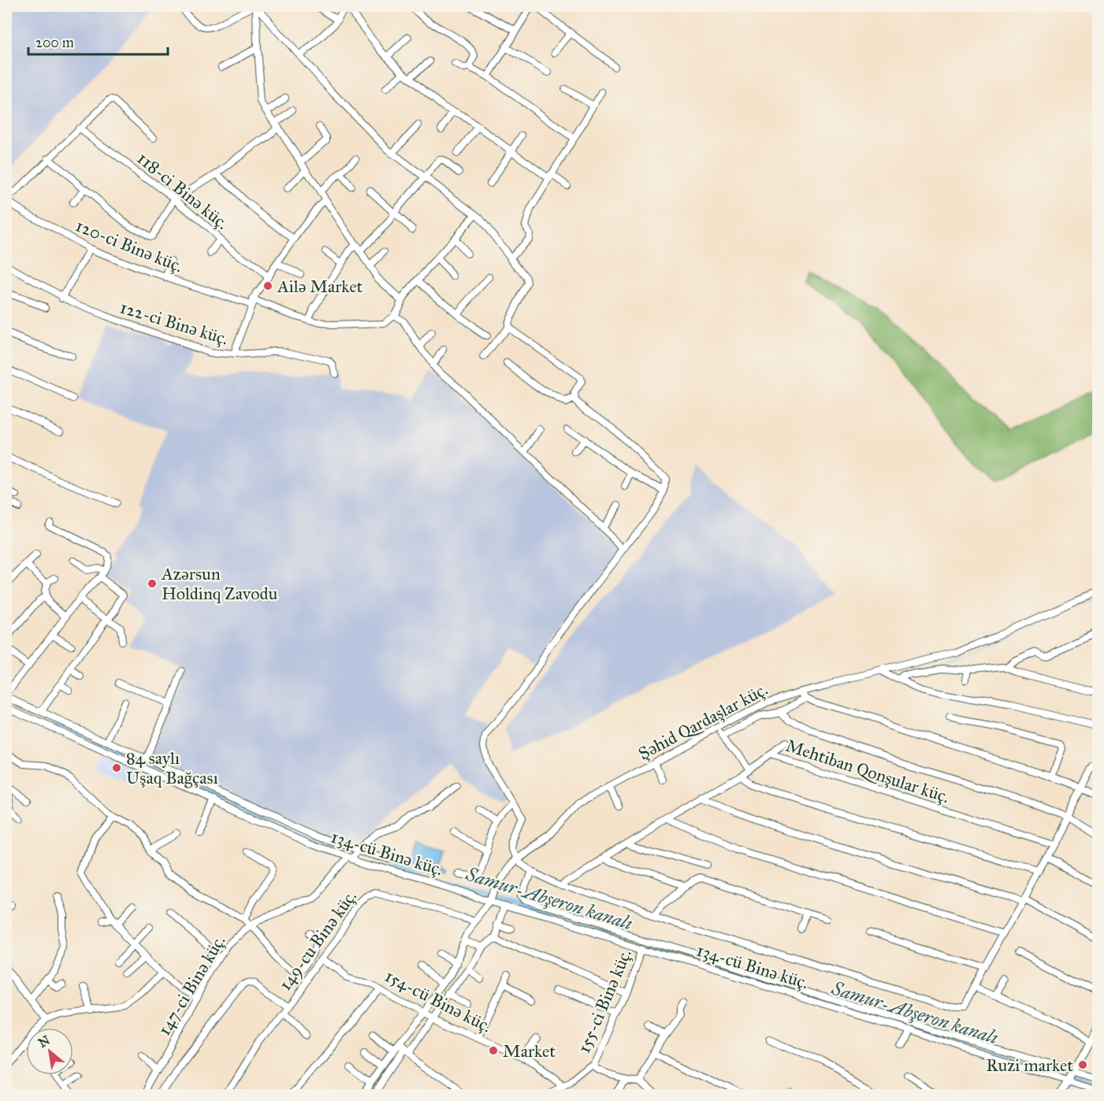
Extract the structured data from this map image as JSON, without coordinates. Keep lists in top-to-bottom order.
{
  "streets": {
    "street": [
      "118-ci Binə küç.",
      "120-ci Binə küç.",
      "122-ci Binə küç.",
      "Şəhid Qardaşlar küç.",
      "Mehtiban Qonşular küç.",
      "134-cü Binə küç.",
      "149-cu Binə küç.",
      "147-ci Binə küç.",
      "154-cü Binə küç.",
      "155-ci Binə küç."
    ]
  },
  "crossings": [
    ["Şəhid Qardaşlar küç.", "134-cü Binə küç."],
    ["Şəhid Qardaşlar küç.", "149-cu Binə küç."],
    ["Şəhid Qardaşlar küç.", "154-cü Binə küç."],
    ["134-cü Binə küç.", "147-ci Binə küç."],
    ["134-cü Binə küç.", "155-ci Binə küç."],
    ["149-cu Binə küç.", "154-cü Binə küç."],
    ["154-cü Binə küç.", "155-ci Binə küç."]
  ],
  "water": ["Samur-Abşeron kanalı"],
  "places": [
    "Ailә Market",
    "Azərsun Holdinq Zavodu",
    "84 saylı Uşaq Bağçası",
    "Market",
    "Ruzi market"
  ],
  "scale_bar": "200 m",
  "north": "top left"
}
